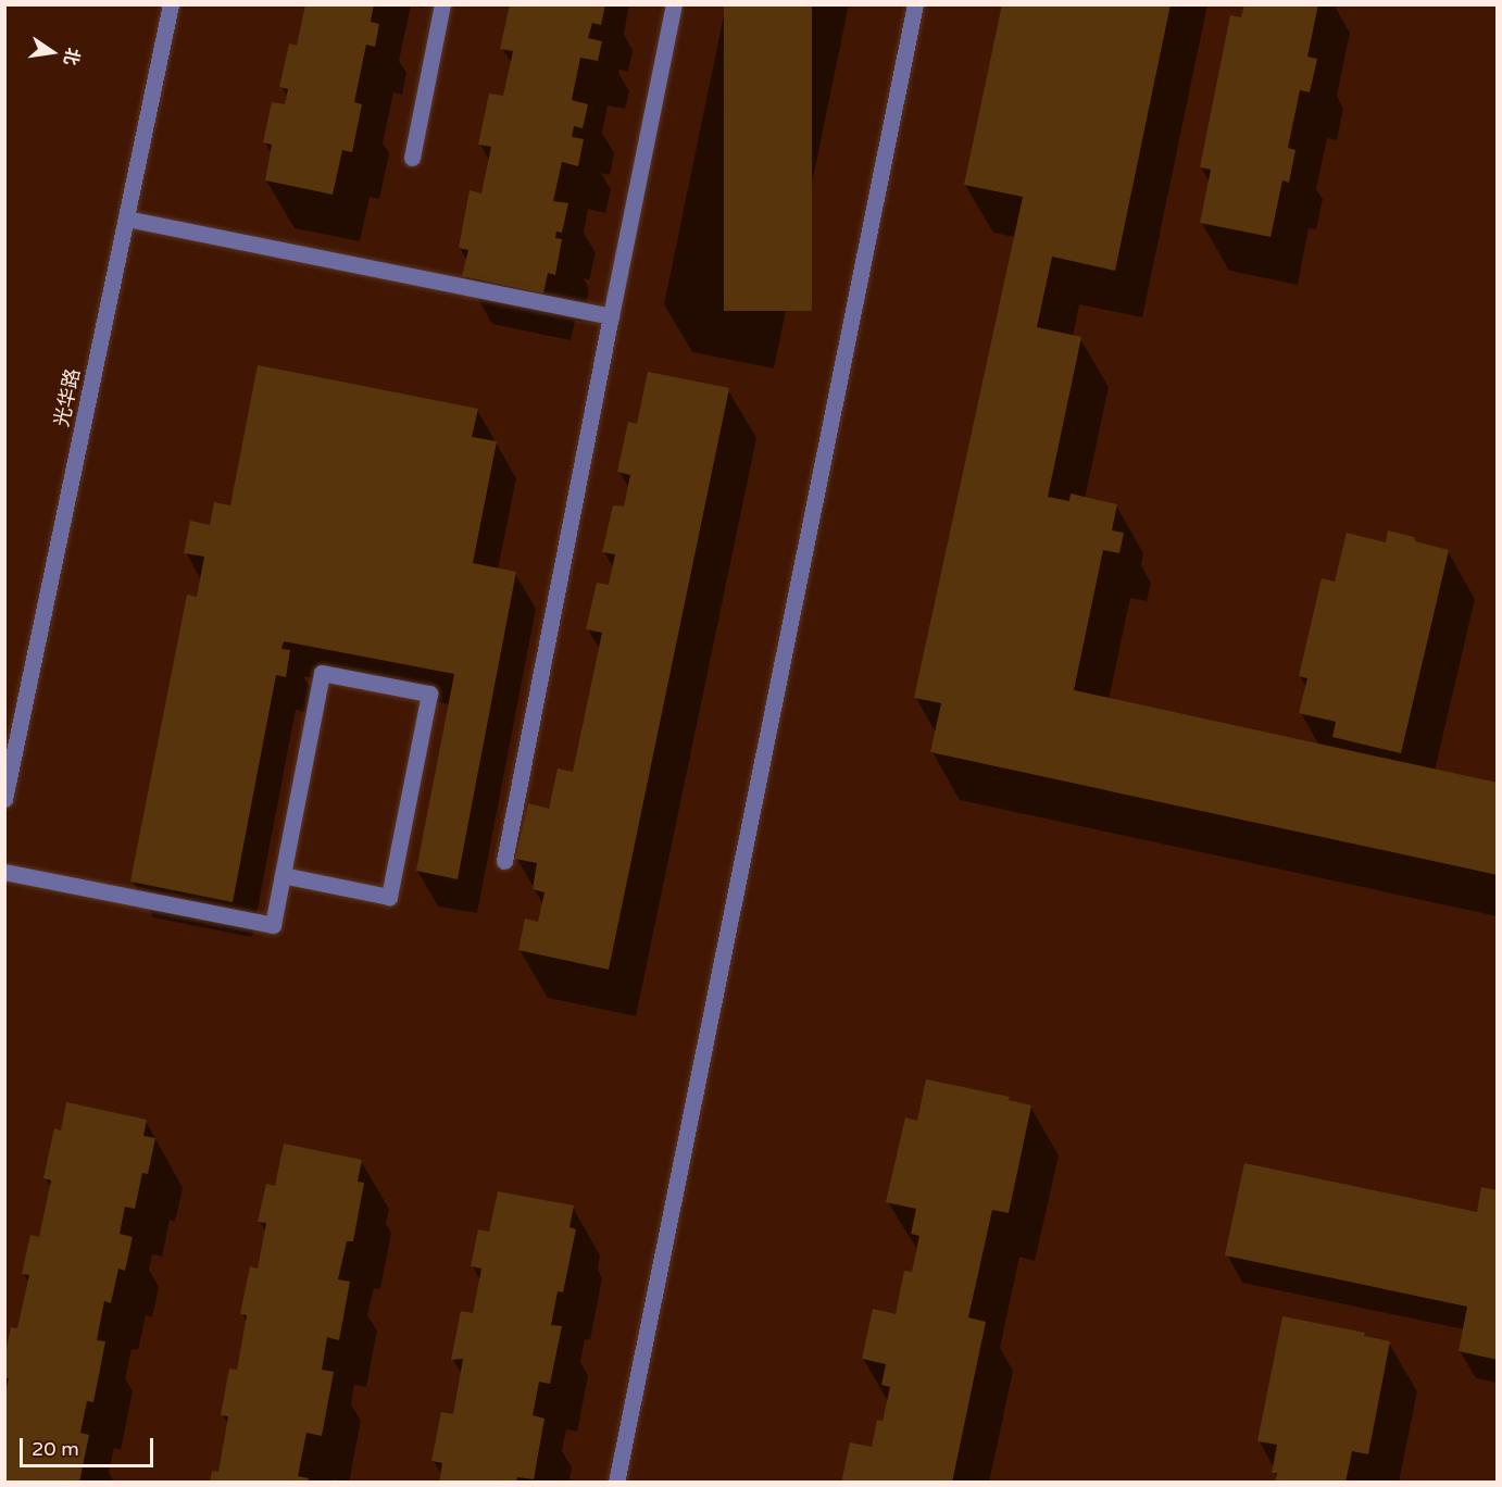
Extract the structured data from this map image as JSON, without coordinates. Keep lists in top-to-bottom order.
{
  "streets": {
    "street": ["光华路"]
  },
  "scale_bar": "20 m",
  "north": "right"
}
